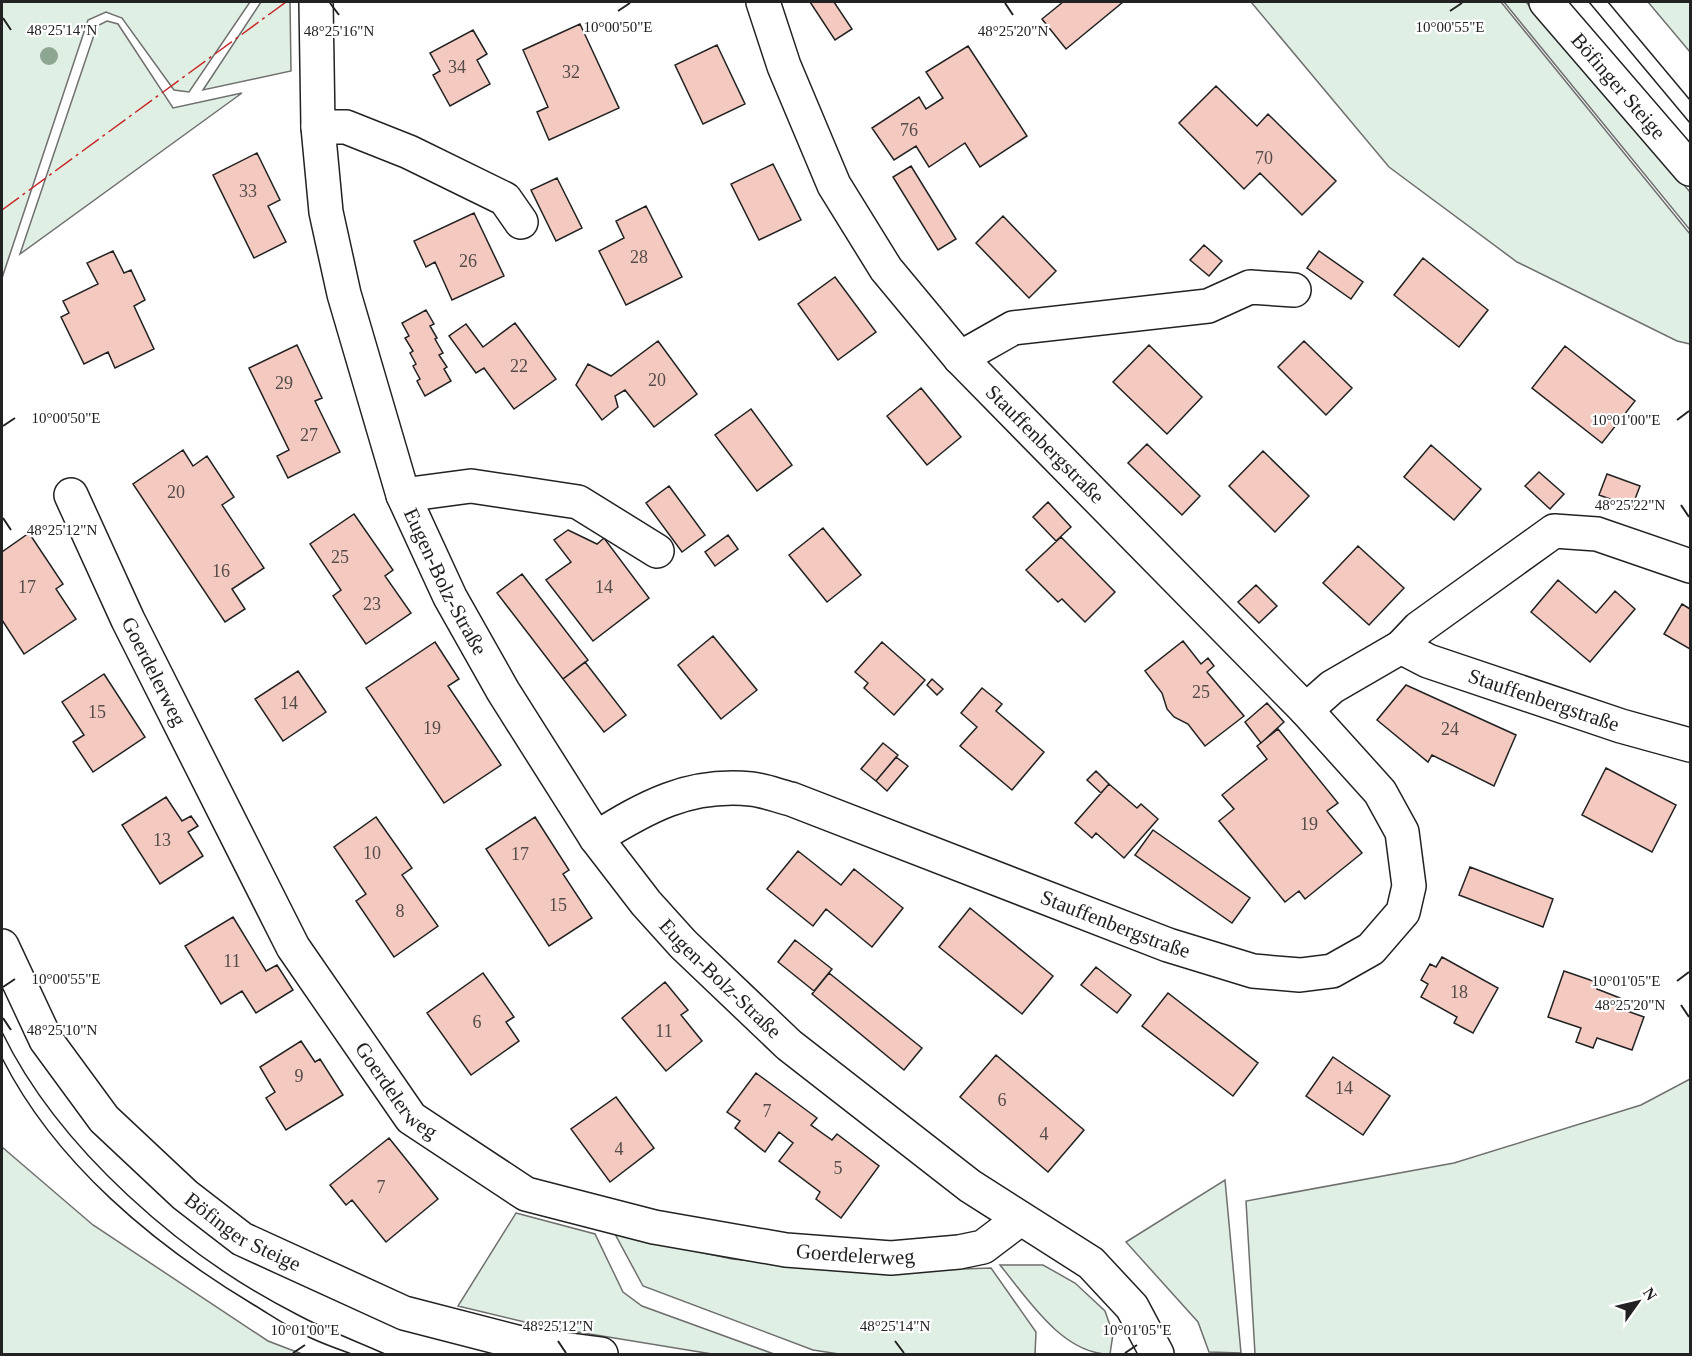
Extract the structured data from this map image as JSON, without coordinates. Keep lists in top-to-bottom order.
{
  "streets": {
    "street": [
      "Böfinger Steige",
      "Stauffenbergstraße",
      "Eugen-Bolz-Straße",
      "Goerdelerweg"
    ]
  },
  "crossings": [
    ["Stauffenbergstraße", "Eugen-Bolz-Straße"],
    ["Eugen-Bolz-Straße", "Goerdelerweg"]
  ],
  "house_numbers": [
    "34",
    "32",
    "76",
    "70",
    "33",
    "28",
    "26",
    "22",
    "20",
    "29",
    "27",
    "20",
    "25",
    "16",
    "17",
    "14",
    "23",
    "25",
    "14",
    "15",
    "19",
    "24",
    "19",
    "13",
    "10",
    "17",
    "15",
    "8",
    "11",
    "18",
    "6",
    "11",
    "9",
    "14",
    "6",
    "7",
    "4",
    "4",
    "5",
    "7"
  ],
  "north": "top right",
  "coordinates": [
    "10°00'55\"E",
    "10°00'50\"E",
    "48°25'14\"N",
    "48°25'16\"N",
    "48°25'20\"N",
    "10°01'00\"E",
    "48°25'22\"N",
    "48°25'12\"N",
    "10°01'05\"E",
    "48°25'10\"N"
  ]
}
